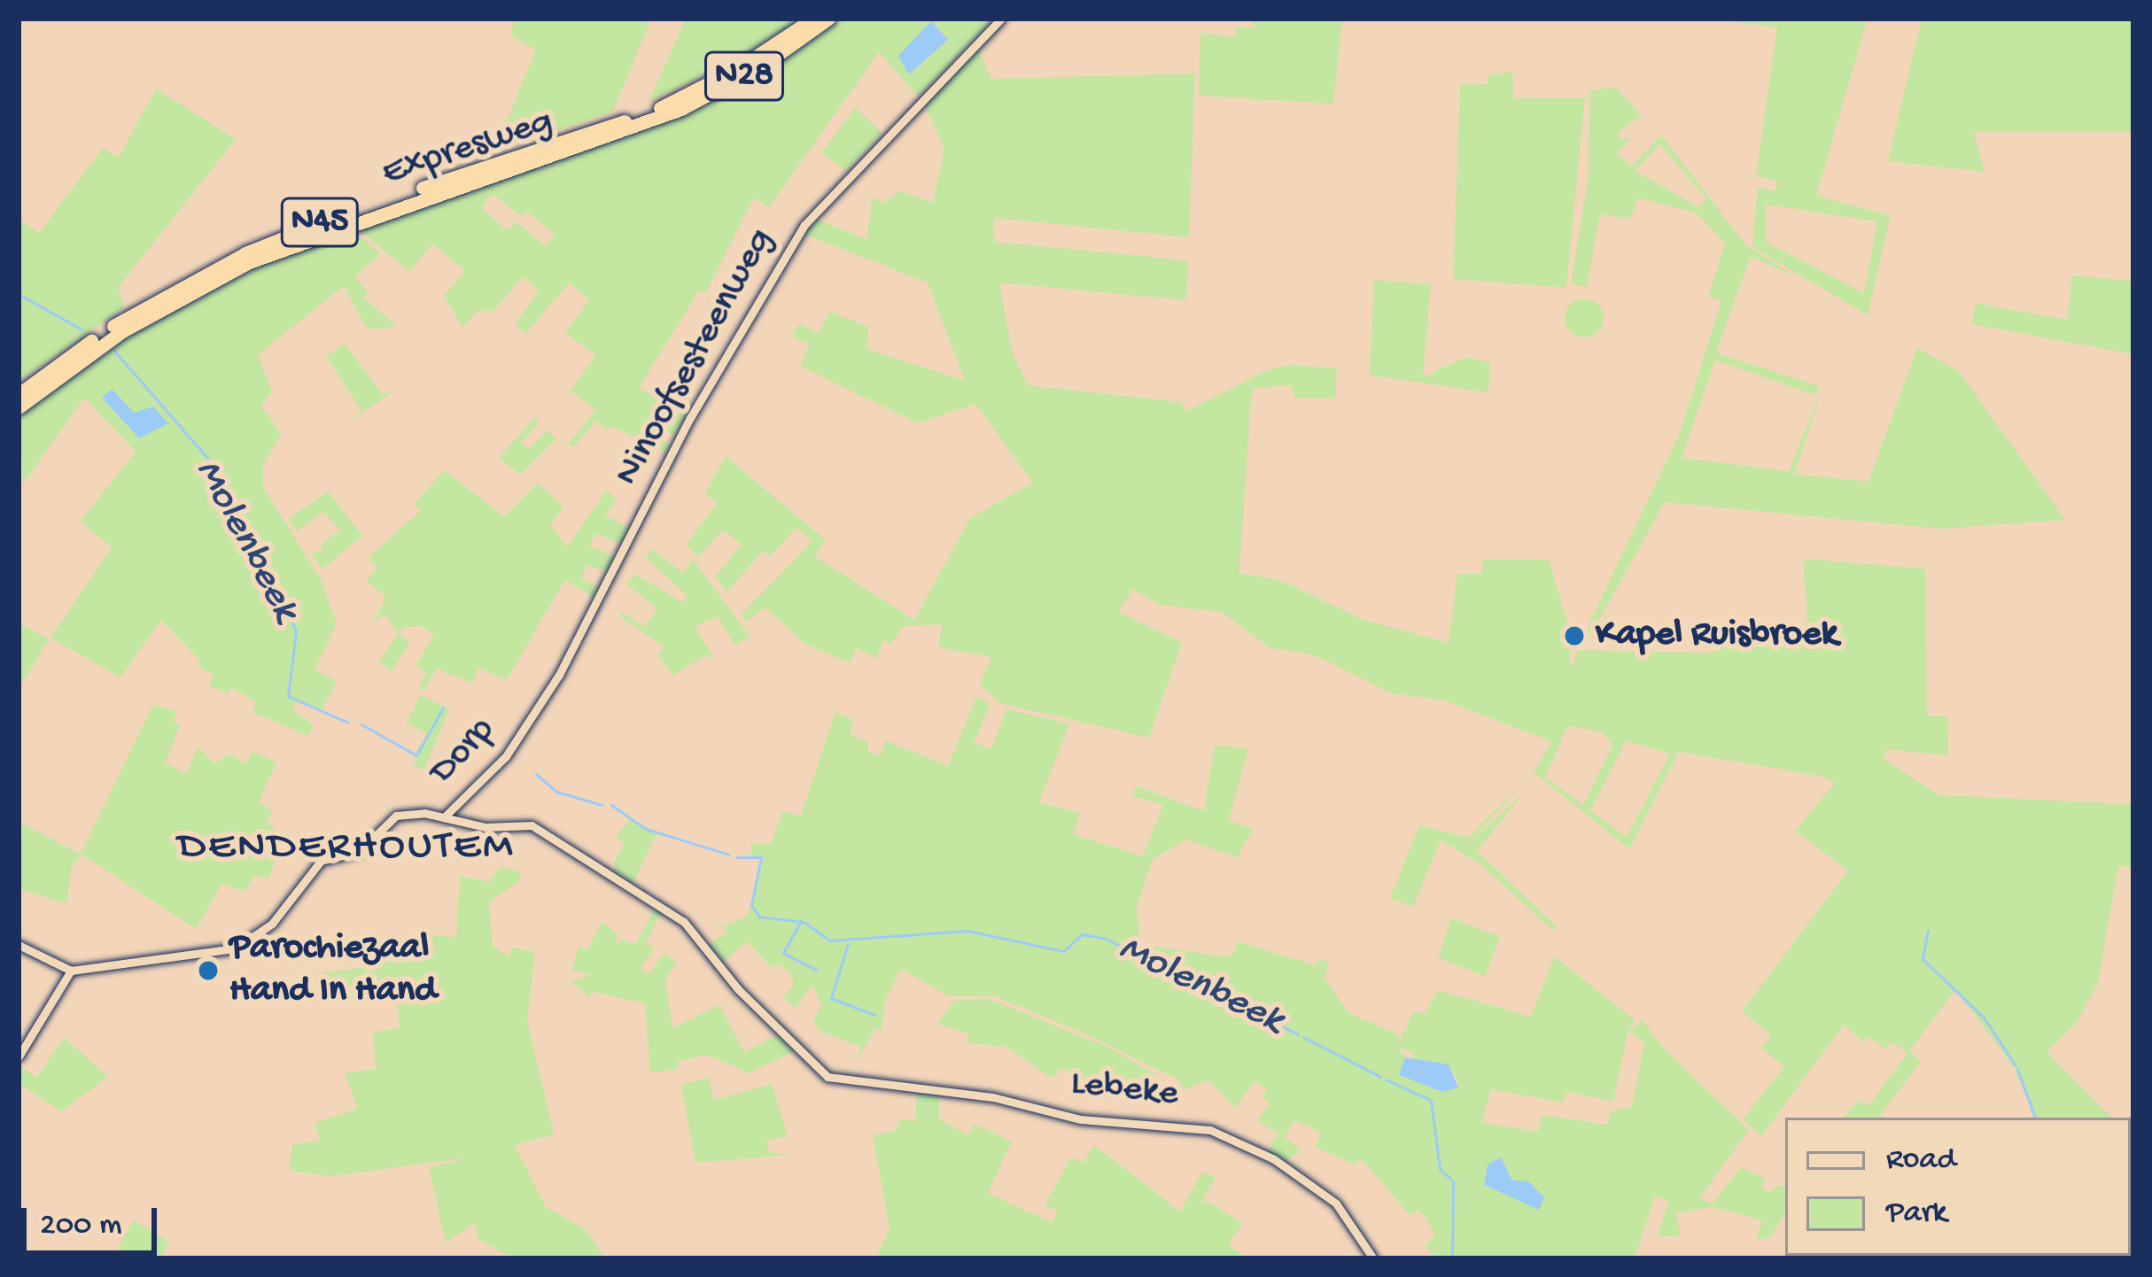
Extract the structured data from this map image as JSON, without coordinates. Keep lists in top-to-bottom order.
{
  "streets": {
    "highway": ["N28", "Expresweg", "N45"],
    "street": ["Ninoofsesteenweg", "Dorp", "Lebeke"]
  },
  "crossings": [
    ["Ninoofsesteenweg", "Dorp"],
    ["Dorp", "Lebeke"]
  ],
  "districts": ["DENDERHOUTEM"],
  "water": ["Molenbeek"],
  "places": ["Kapel Ruisbroek", "Parochiezaal Hand In Hand"],
  "legend": ["Road", "Park"],
  "scale_bar": "200 m"
}
